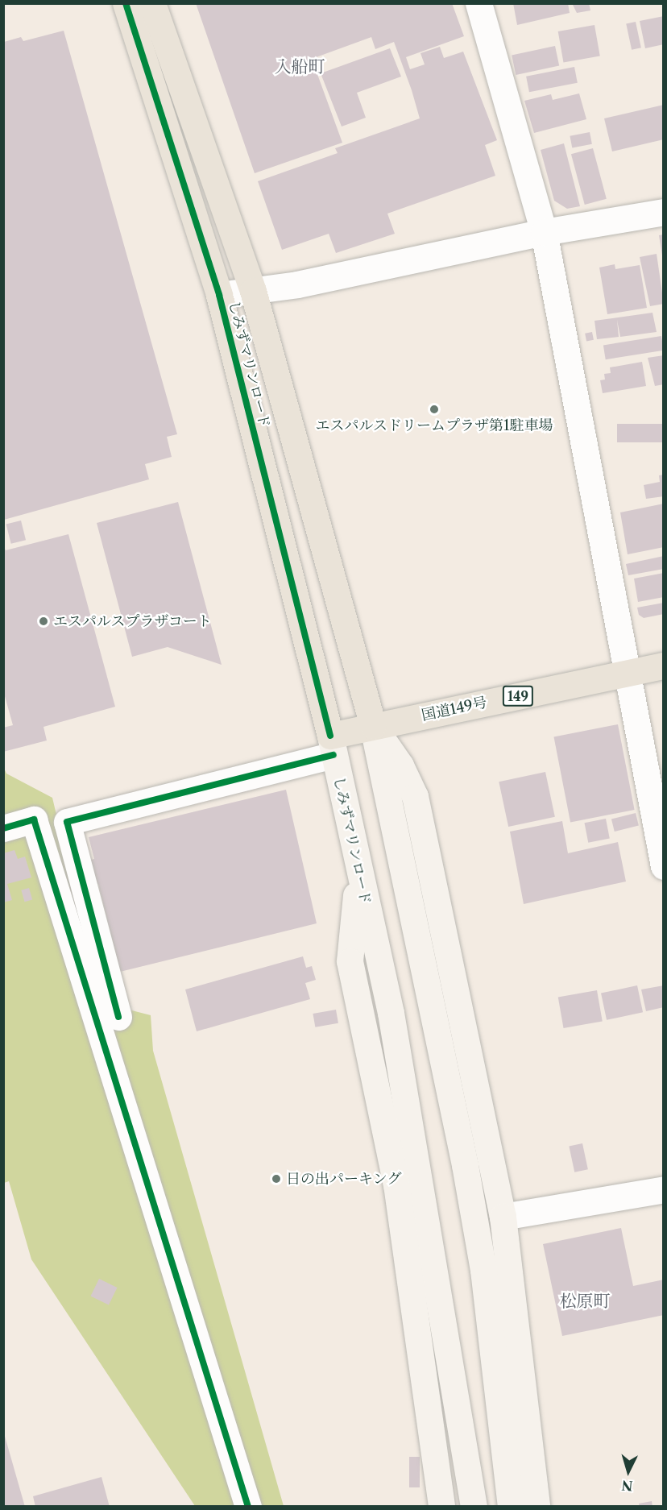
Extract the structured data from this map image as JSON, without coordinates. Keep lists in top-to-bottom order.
{
  "streets": {
    "highway": ["しみずマリンロード", "149", "国道149号"]
  },
  "crossings": [
    ["しみずマリンロード", "国道149号"]
  ],
  "districts": ["入船町", "松原町"],
  "places": ["エスパルスドリームプラザ第1駐車場", "エスパルスプラザコート", "日の出パーキング"],
  "north": "bottom"
}
